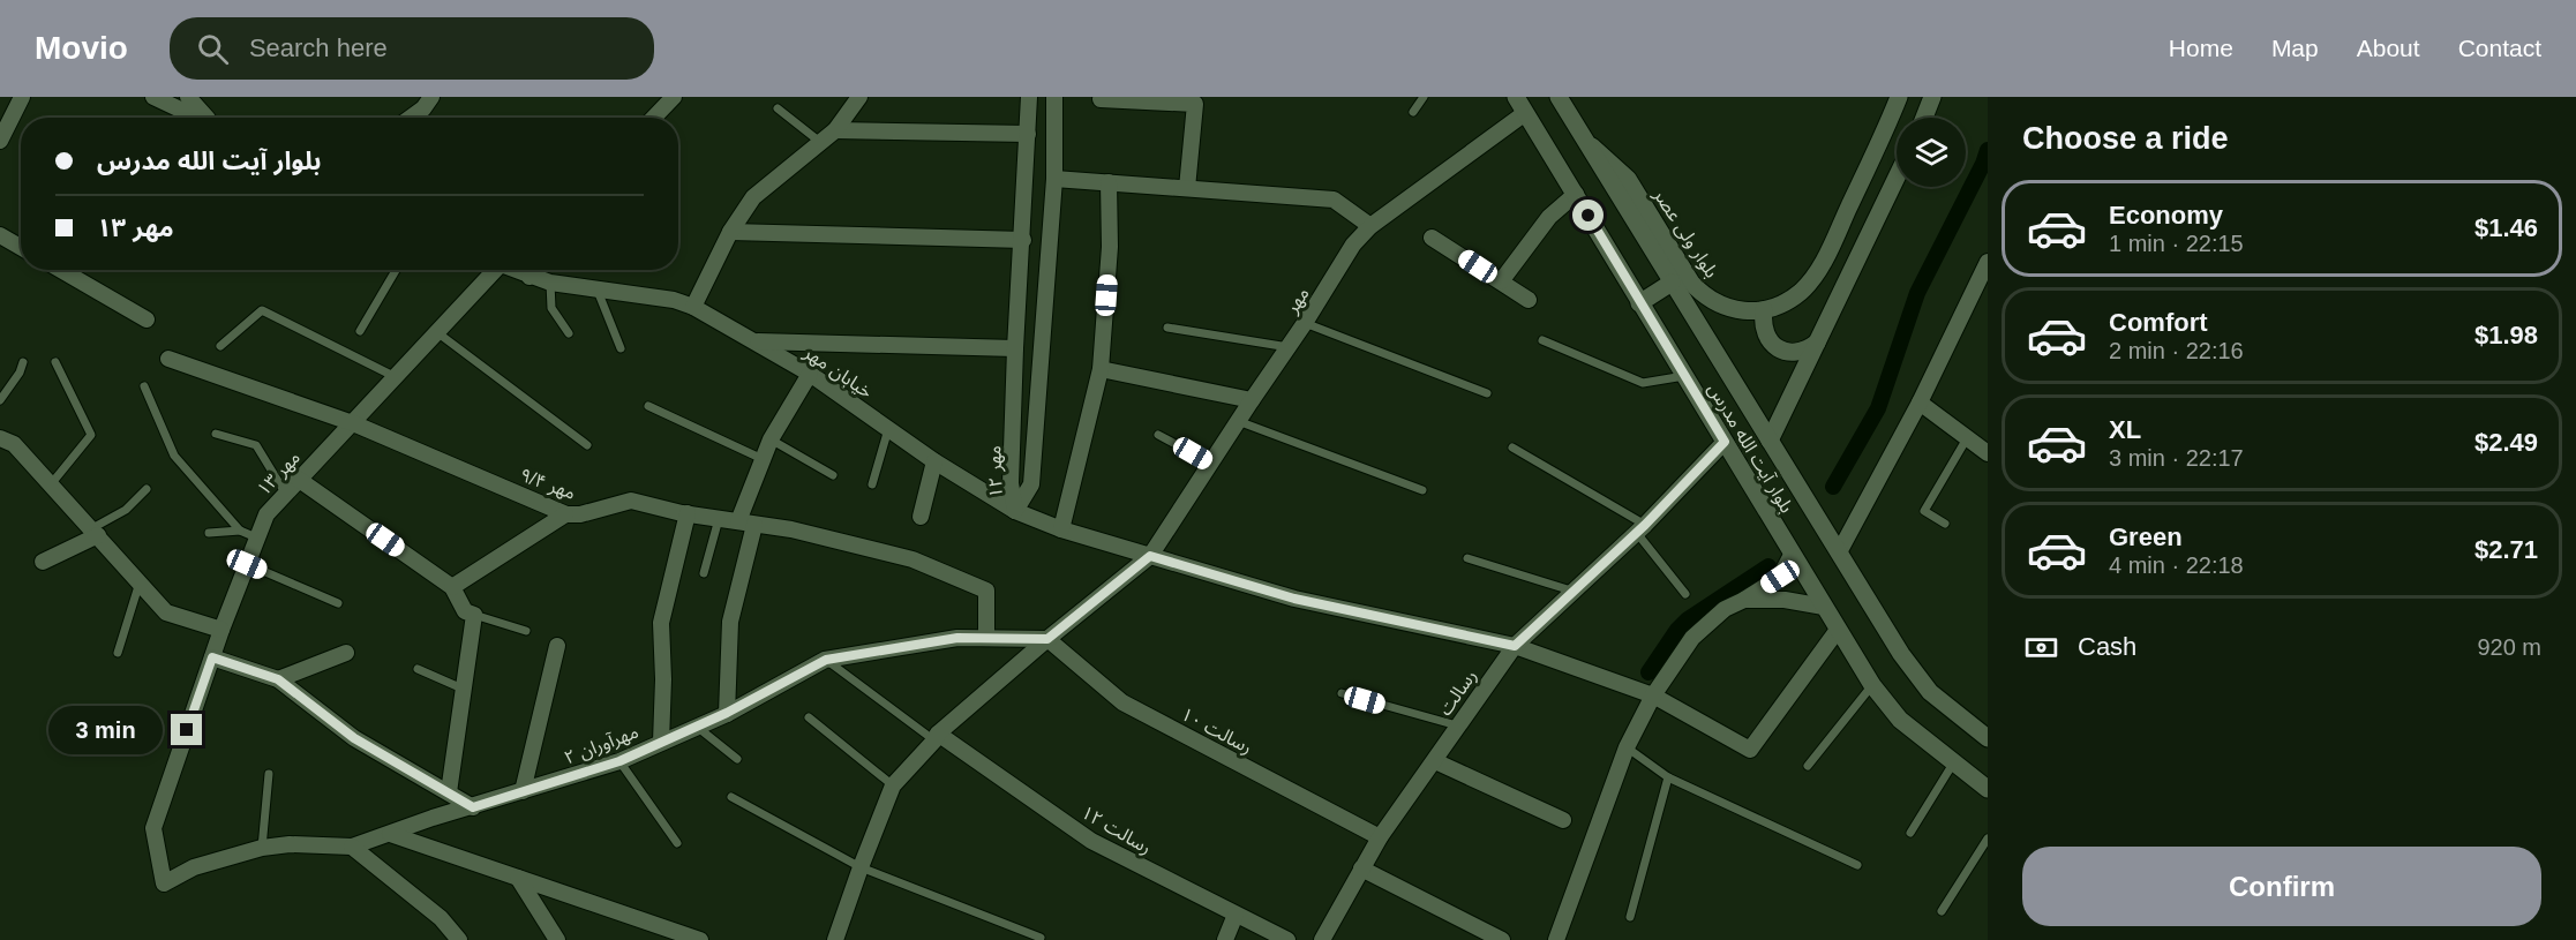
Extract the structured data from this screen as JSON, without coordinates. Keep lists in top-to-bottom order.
{
  "streets": {
    "main road": ["بلوار ولی عصر", "بلوار آیت الله مدرس"],
    "street": [
      "مهر",
      "خیابان مهر",
      "مهر ۱۲",
      "مهر ۱۳",
      "مهر ۹/۴",
      "رسالت",
      "رسالت ۱۰",
      "مهرآوران ۲",
      "رسالت ۱۲"
    ]
  },
  "crossings": [
    ["بلوار ولی عصر", "بلوار آیت الله مدرس"],
    ["مهر", "خیابان مهر"],
    ["مهر", "بلوار آیت الله مدرس"],
    ["مهر", "رسالت ۱۰"],
    ["مهر", "مهرآوران ۲"],
    ["مهر", "رسالت ۱۲"],
    ["خیابان مهر", "بلوار آیت الله مدرس"],
    ["خیابان مهر", "مهر ۱۲"],
    ["خیابان مهر", "رسالت"],
    ["بلوار آیت الله مدرس", "رسالت"],
    ["مهر ۱۳", "مهر ۹/۴"],
    ["مهر ۱۳", "مهرآوران ۲"],
    ["مهر ۹/۴", "مهرآوران ۲"],
    ["رسالت", "رسالت ۱۰"],
    ["رسالت ۱۰", "مهرآوران ۲"]
  ],
  "page": {
    "header": "Movio",
    "search": "Search here",
    "nav": [
      "Home",
      "Map",
      "About",
      "Contact"
    ],
    "heading": "Choose a ride",
    "banner": ["بلوار آیت الله مدرس", "مهر ۱۳"],
    "list": [
      {
        "name": "Economy",
        "note": "1 min · 22:15",
        "value": "$1.46"
      },
      {
        "name": "Comfort",
        "note": "2 min · 22:16",
        "value": "$1.98"
      },
      {
        "name": "XL",
        "note": "3 min · 22:17",
        "value": "$2.49"
      },
      {
        "name": "Green",
        "note": "4 min · 22:18",
        "value": "$2.71"
      }
    ],
    "pay": ["Cash", "920 m"],
    "bubble": "3 min",
    "buttons": "Confirm"
  }
}
